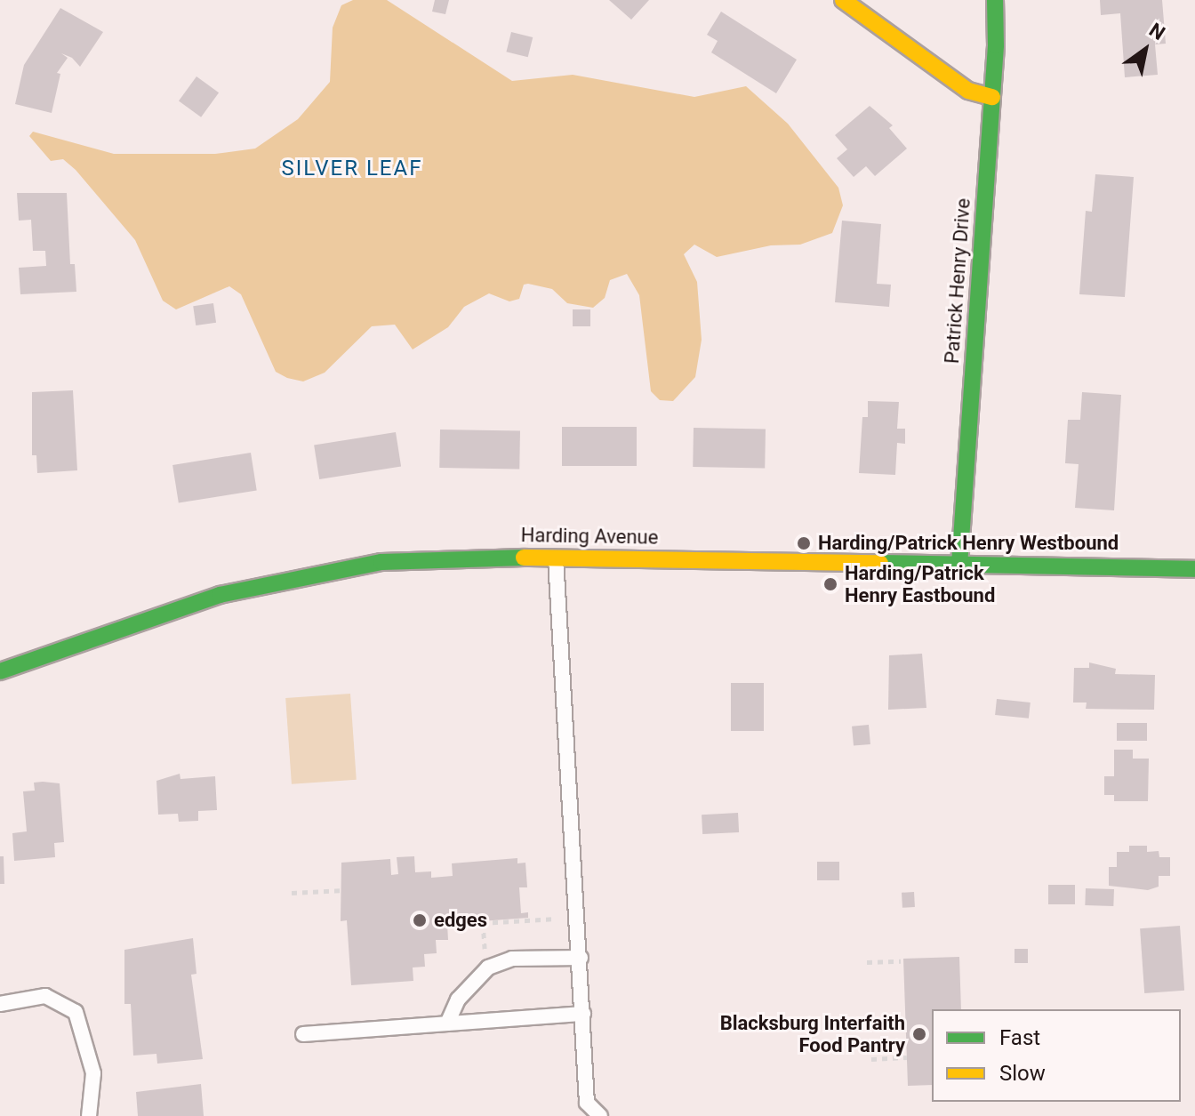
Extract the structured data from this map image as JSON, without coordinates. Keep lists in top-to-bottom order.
{
  "streets": {
    "main road": ["Patrick Henry Drive", "Harding Avenue"]
  },
  "crossings": [
    ["Patrick Henry Drive", "Harding Avenue"]
  ],
  "districts": ["SILVER LEAF"],
  "places": [
    "Harding/Patrick Henry Westbound",
    "Harding/Patrick Henry Eastbound",
    "edges",
    "Blacksburg Interfaith Food Pantry"
  ],
  "legend": ["Fast", "Slow"],
  "north": "top right"
}
